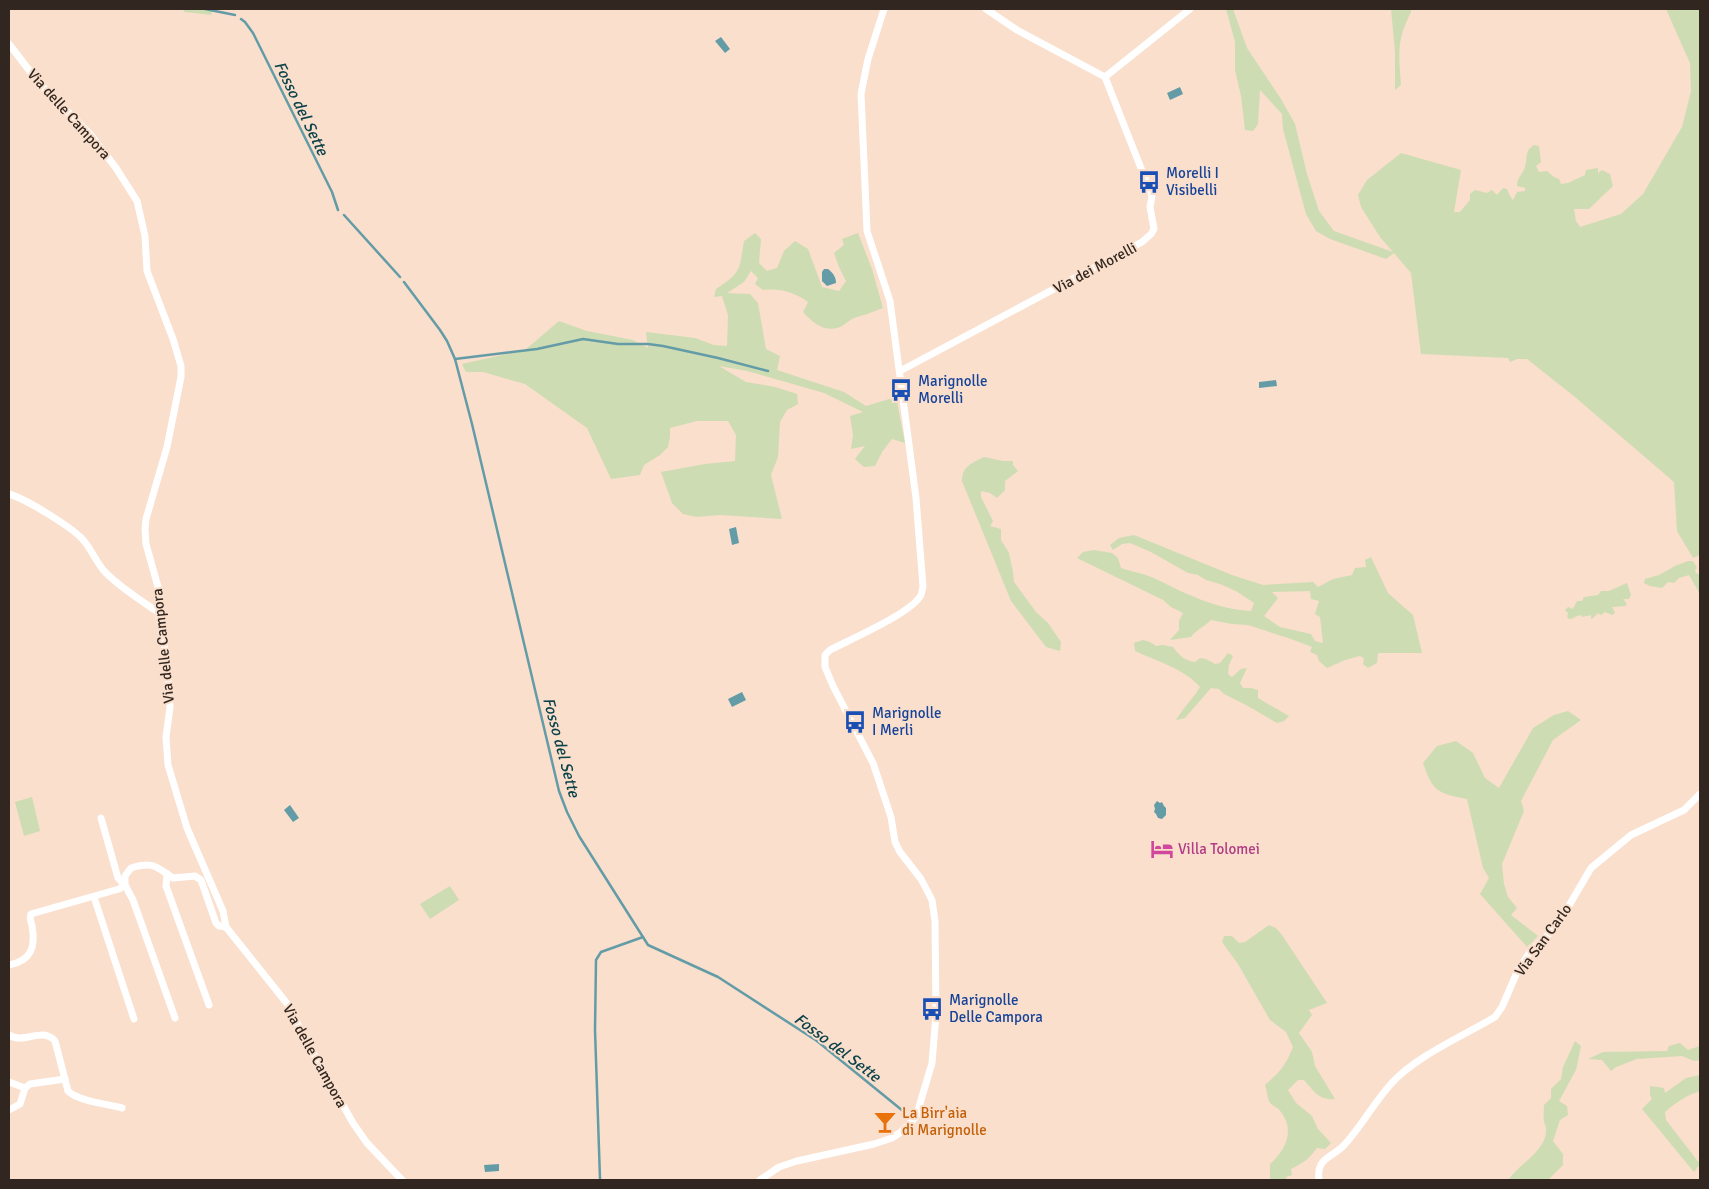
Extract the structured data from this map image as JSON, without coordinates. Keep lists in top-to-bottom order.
{
  "streets": {
    "street": ["Via delle Campora", "Via dei Morelli", "Via San Carlo"]
  },
  "water": ["Fosso del Sette"],
  "places": {
    "bus stop": [
      "Morelli I Visibelli",
      "Marignolle Morelli",
      "Marignolle I Merli",
      "Marignolle Delle Campora"
    ],
    "hotel": ["Villa Tolomei"],
    "bar": ["La Birr'aia di Marignolle"]
  }
}
